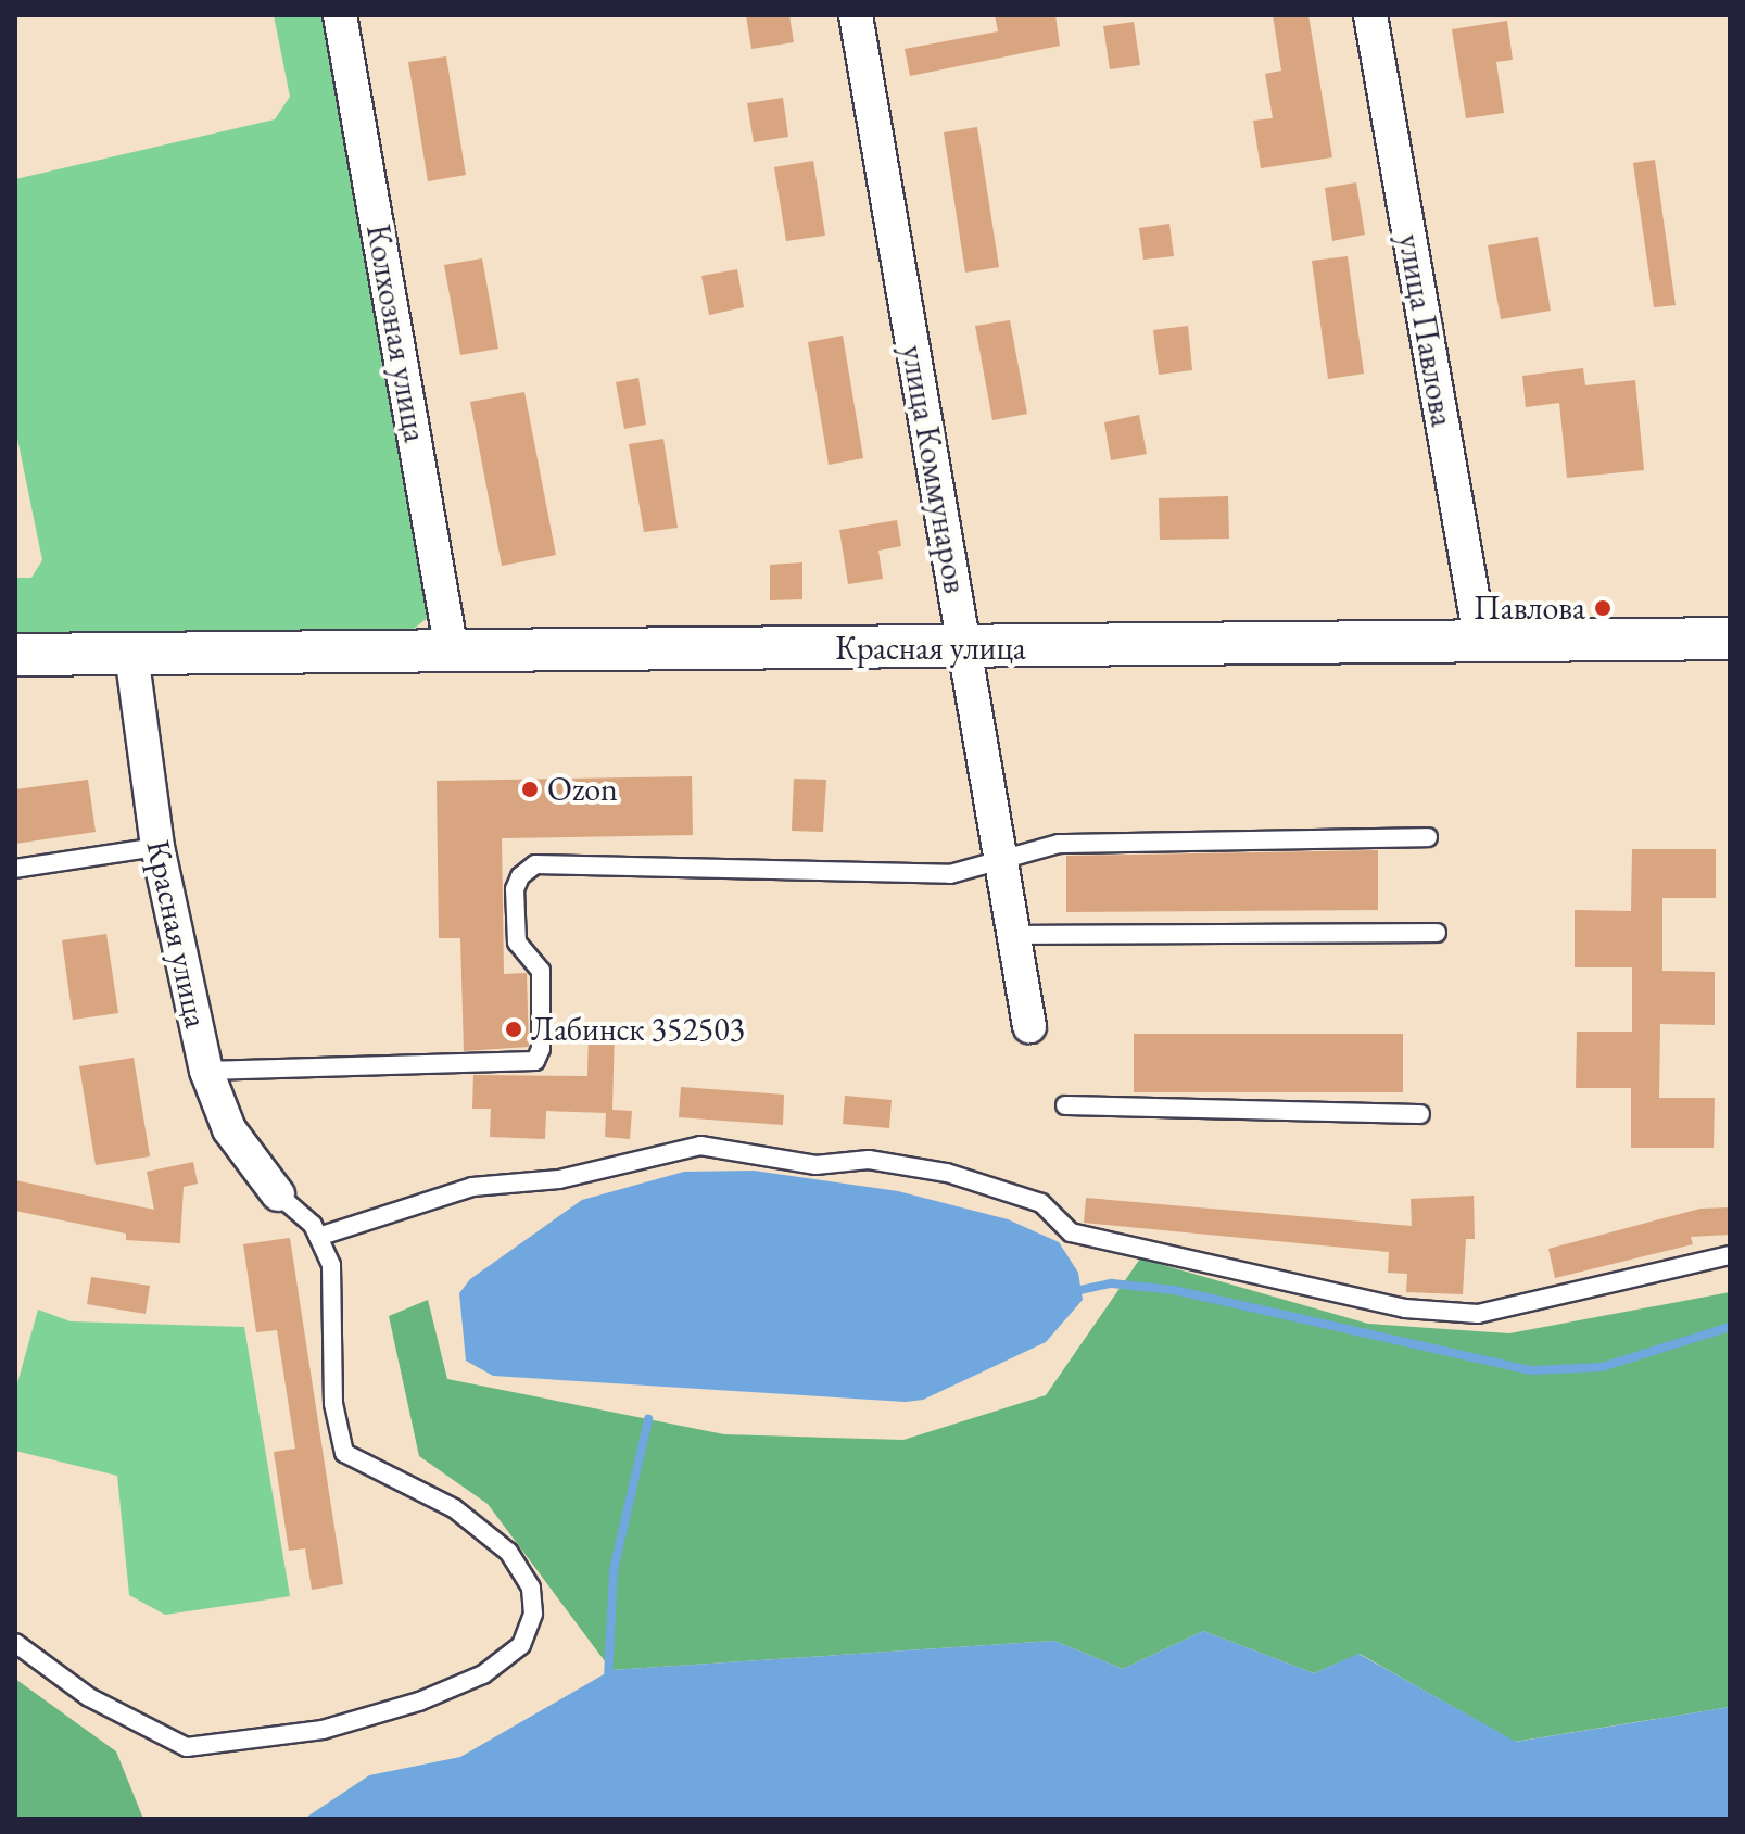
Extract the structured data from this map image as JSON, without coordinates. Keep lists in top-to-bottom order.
{
  "streets": {
    "street": [
      "улица Павлова",
      "Колхозная улица",
      "улица Коммунаров",
      "Красная улица"
    ]
  },
  "crossings": [
    ["улица Павлова", "Красная улица"],
    ["Колхозная улица", "Красная улица"],
    ["улица Коммунаров", "Красная улица"]
  ],
  "places": ["Павлова", "Ozon", "Лабинск 352503"]
}
